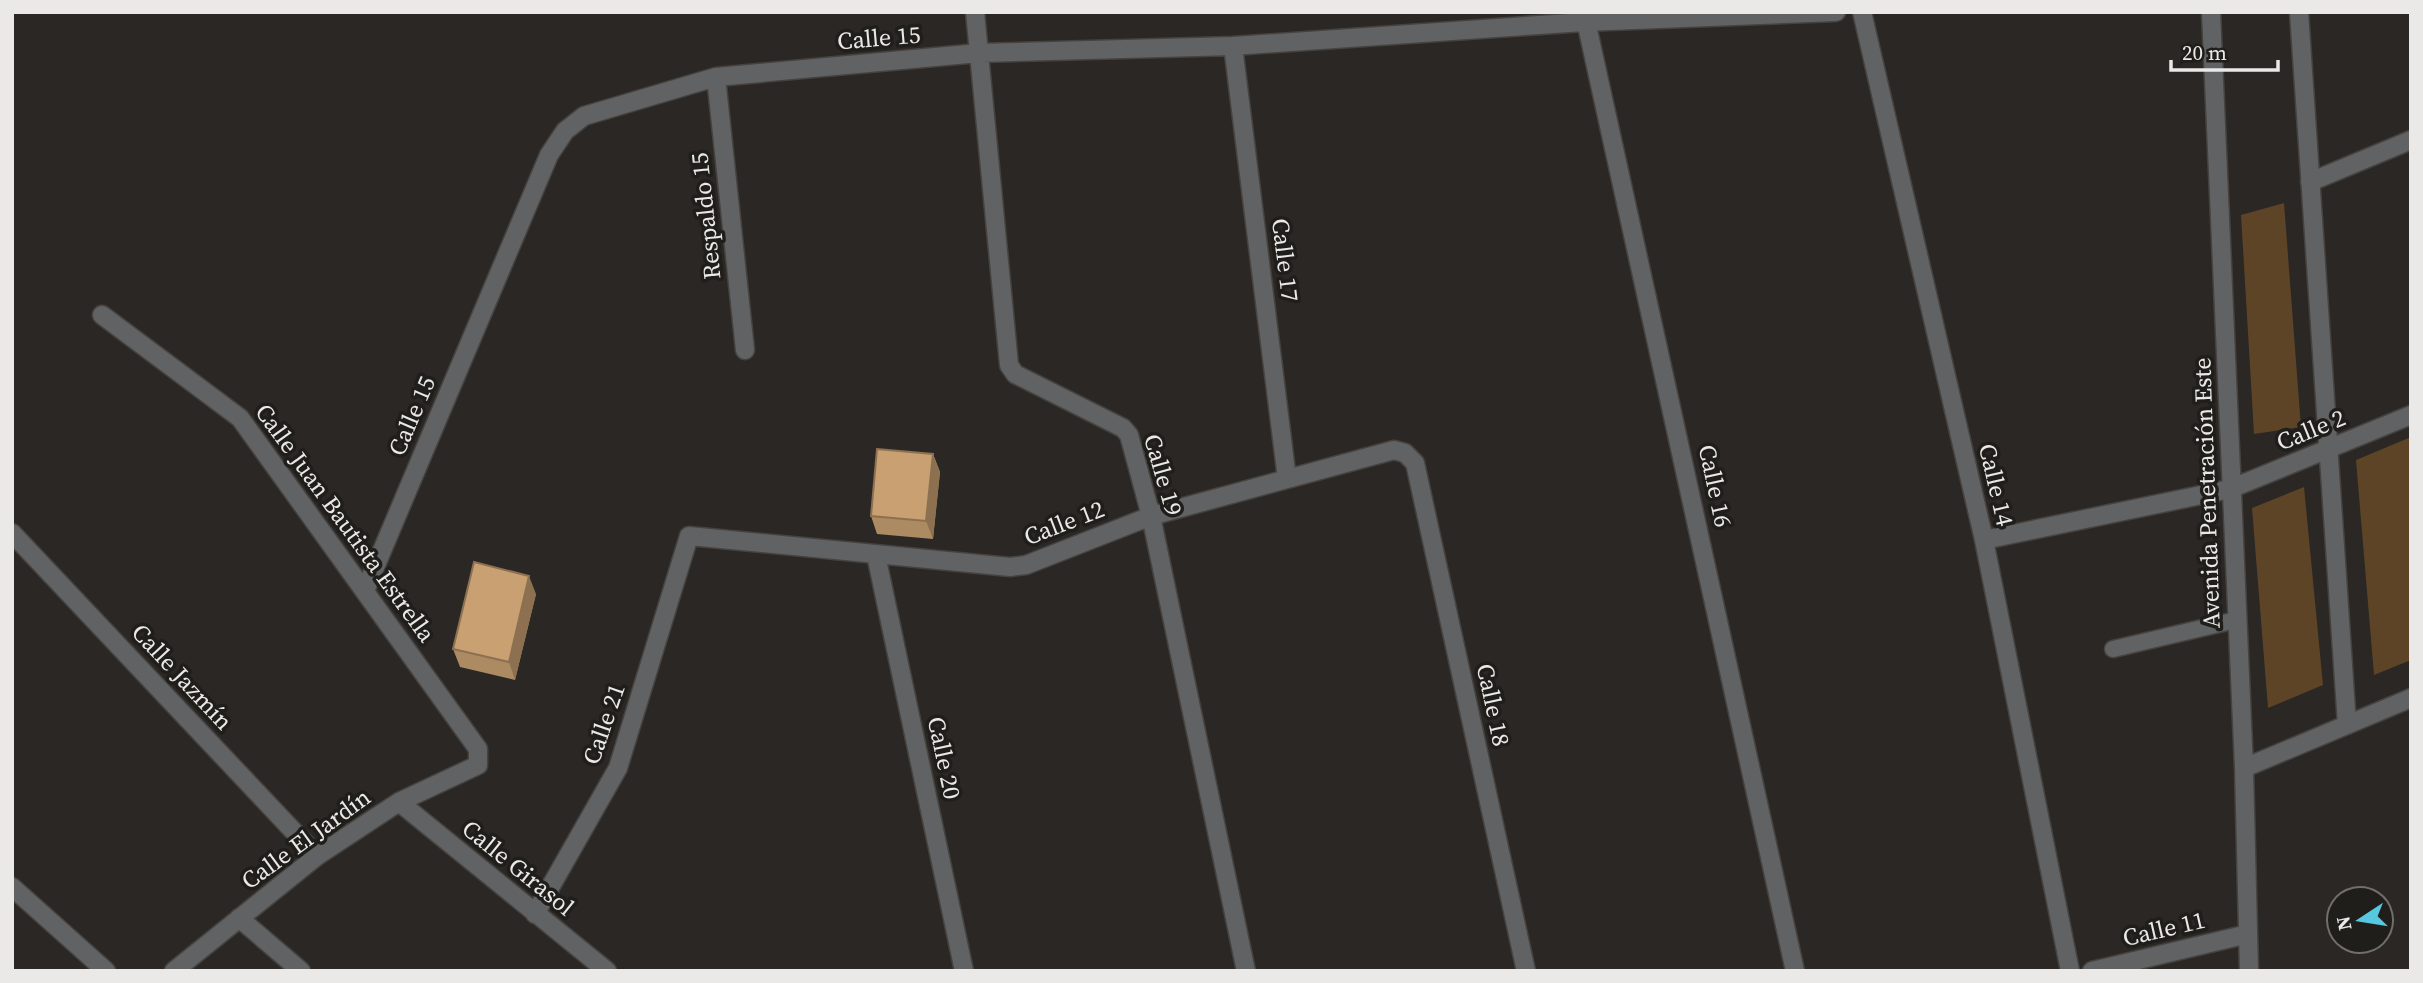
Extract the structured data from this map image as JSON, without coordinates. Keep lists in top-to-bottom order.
{
  "streets": {
    "street": [
      "Calle 15",
      "Respaldo 15",
      "Calle 17",
      "Calle 2",
      "Calle 19",
      "Calle 14",
      "Calle 16",
      "Avenida Penetración Este",
      "Calle Juan Bautista Estrella",
      "Calle 12",
      "Calle Jazmín",
      "Calle 18",
      "Calle 21",
      "Calle 20",
      "Calle El Jardín",
      "Calle Girasol",
      "Calle 11"
    ]
  },
  "crossings": [
    ["Calle 15", "Respaldo 15"],
    ["Calle 15", "Calle 17"],
    ["Calle 15", "Calle 19"],
    ["Calle 15", "Calle 16"],
    ["Calle 15", "Calle Juan Bautista Estrella"],
    ["Calle 17", "Calle 12"],
    ["Calle 2", "Calle 14"],
    ["Calle 2", "Avenida Penetración Este"],
    ["Calle 19", "Calle 12"],
    ["Avenida Penetración Este", "Calle 11"],
    ["Calle Juan Bautista Estrella", "Calle El Jardín"],
    ["Calle 12", "Calle 18"],
    ["Calle 12", "Calle 21"],
    ["Calle 12", "Calle 20"],
    ["Calle Jazmín", "Calle El Jardín"],
    ["Calle 21", "Calle Girasol"],
    ["Calle El Jardín", "Calle Girasol"]
  ],
  "scale_bar": "20 m",
  "north": "left"
}
